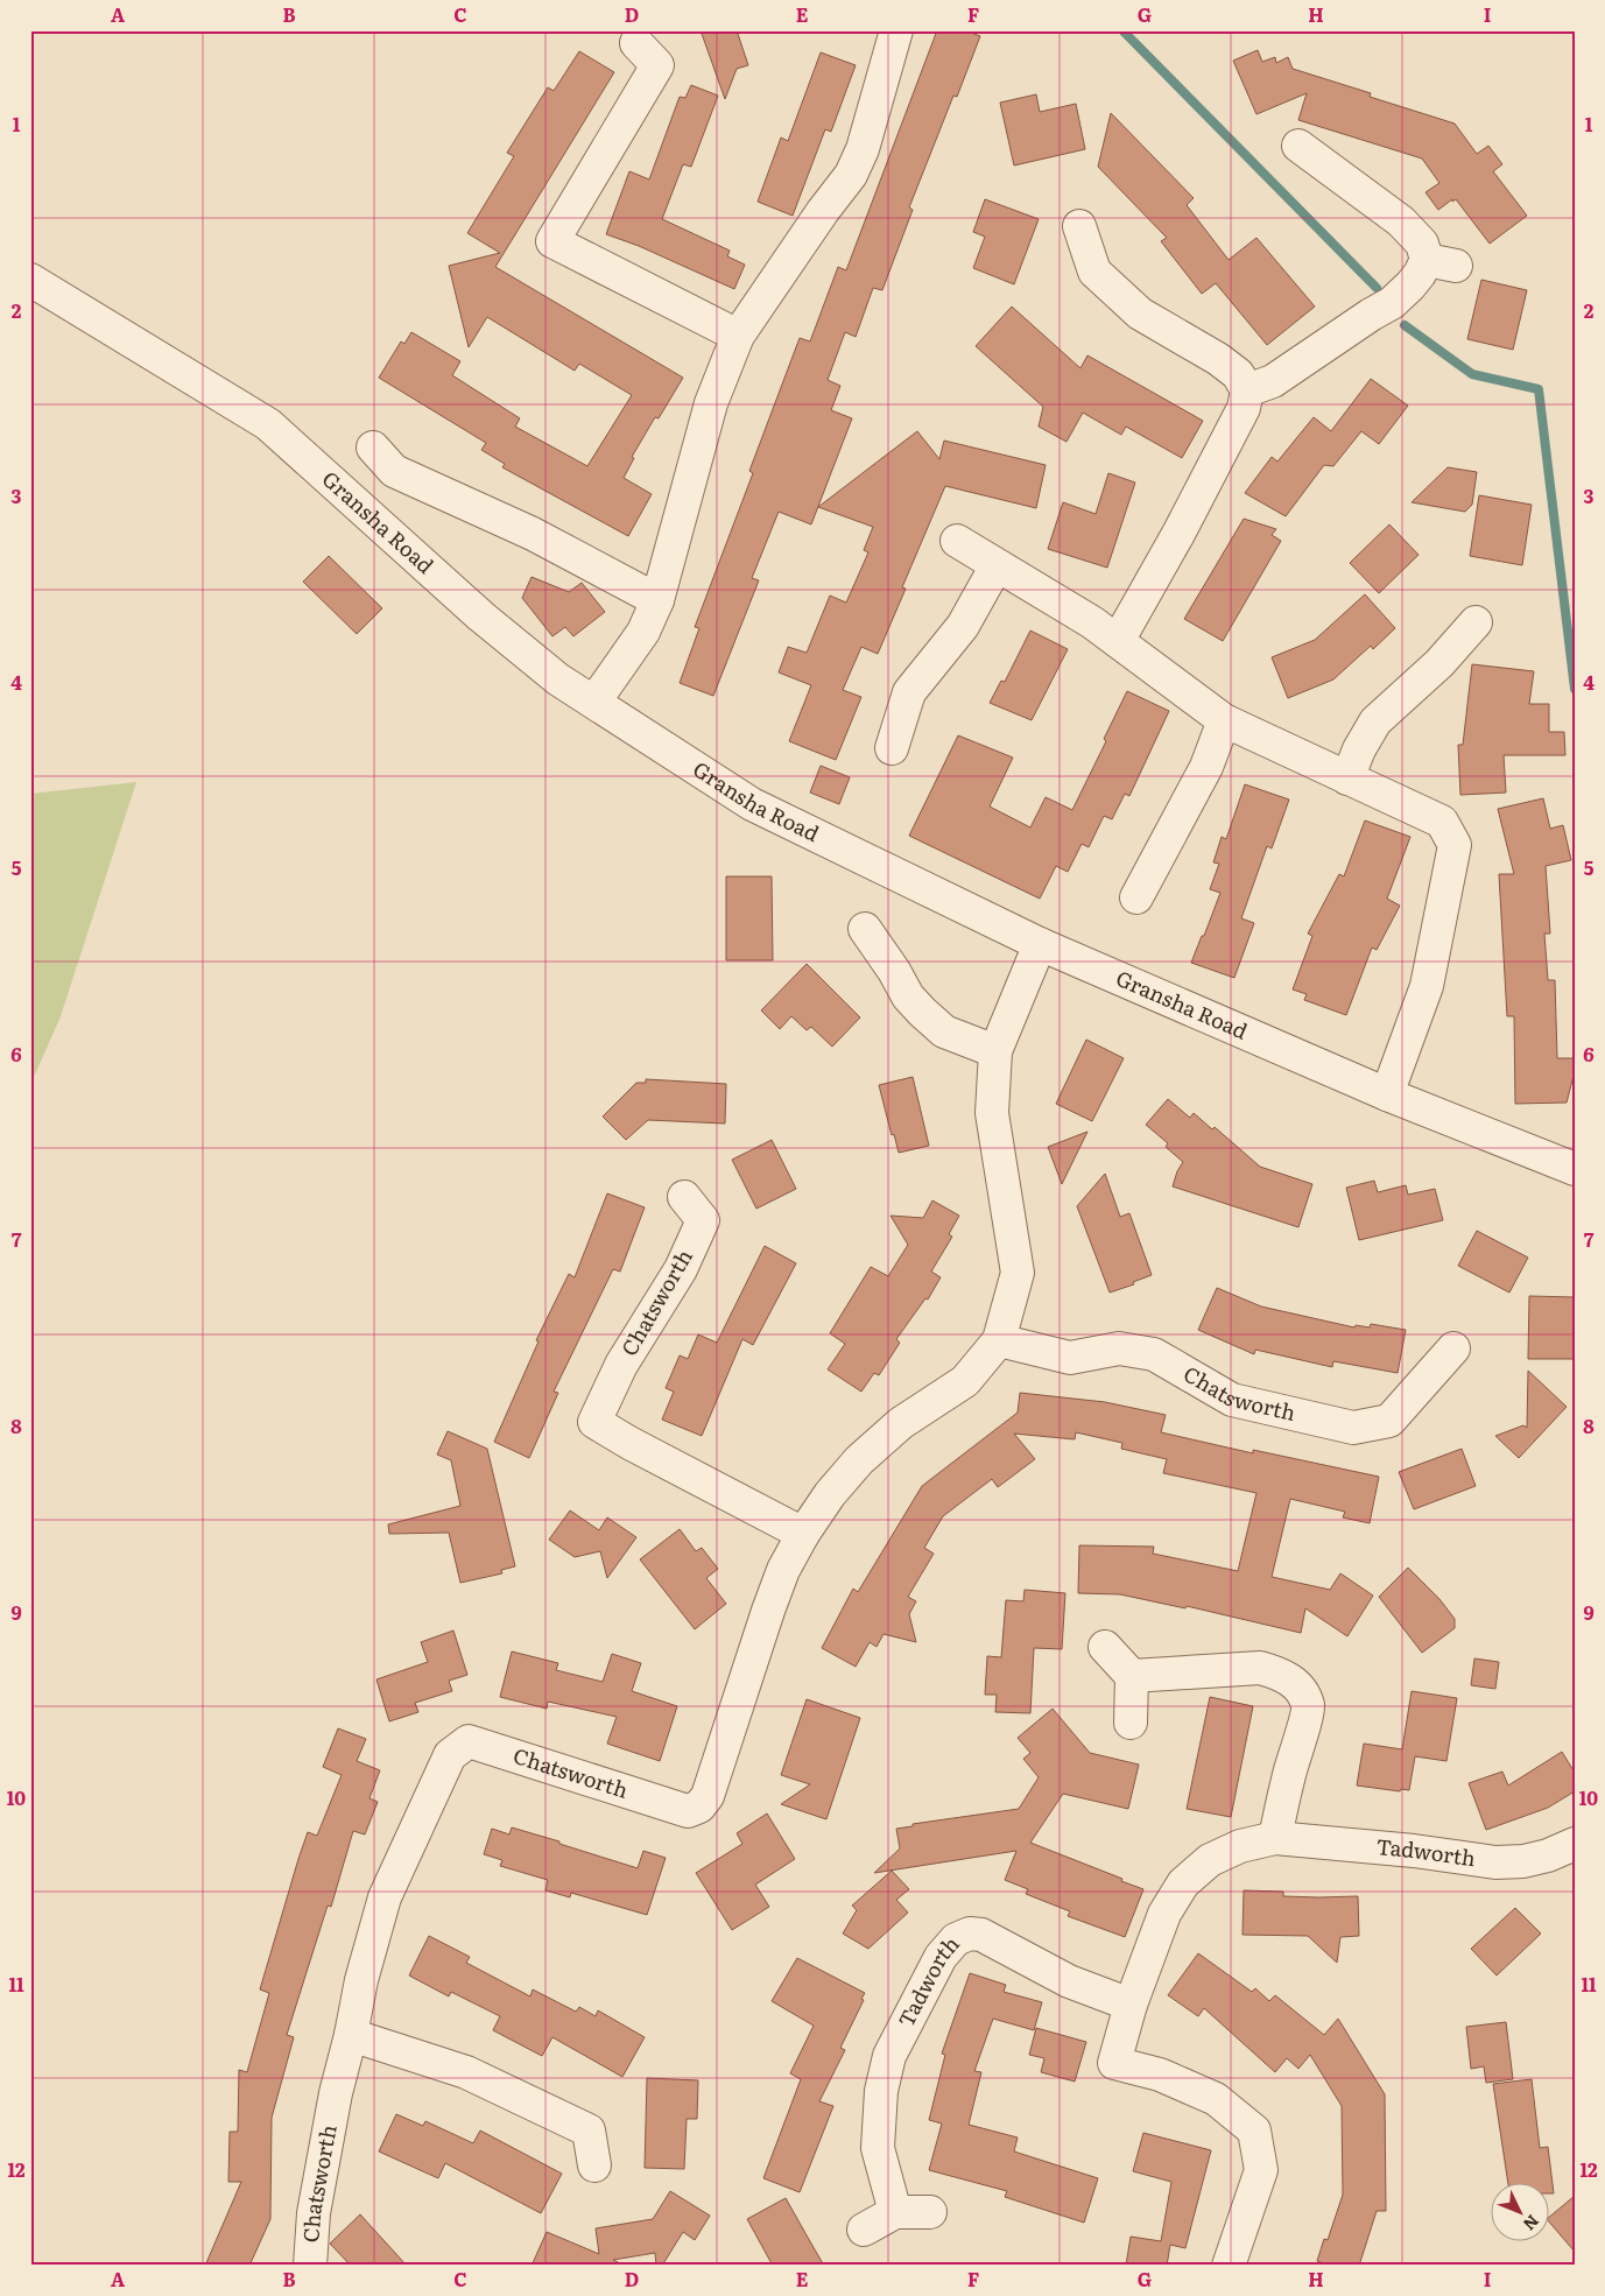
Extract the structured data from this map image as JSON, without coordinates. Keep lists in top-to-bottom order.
{
  "streets": {
    "street": ["Gransha Road", "Chatsworth", "Tadworth"]
  },
  "crossings": [
    ["Gransha Road", "Chatsworth"]
  ],
  "north": "bottom right",
  "grid": {
    "columns": [
      "A",
      "B",
      "C",
      "D",
      "E",
      "F",
      "G",
      "H",
      "I"
    ],
    "rows": [
      "1",
      "2",
      "3",
      "4",
      "5",
      "6",
      "7",
      "8",
      "9",
      "10",
      "11",
      "12"
    ]
  }
}
